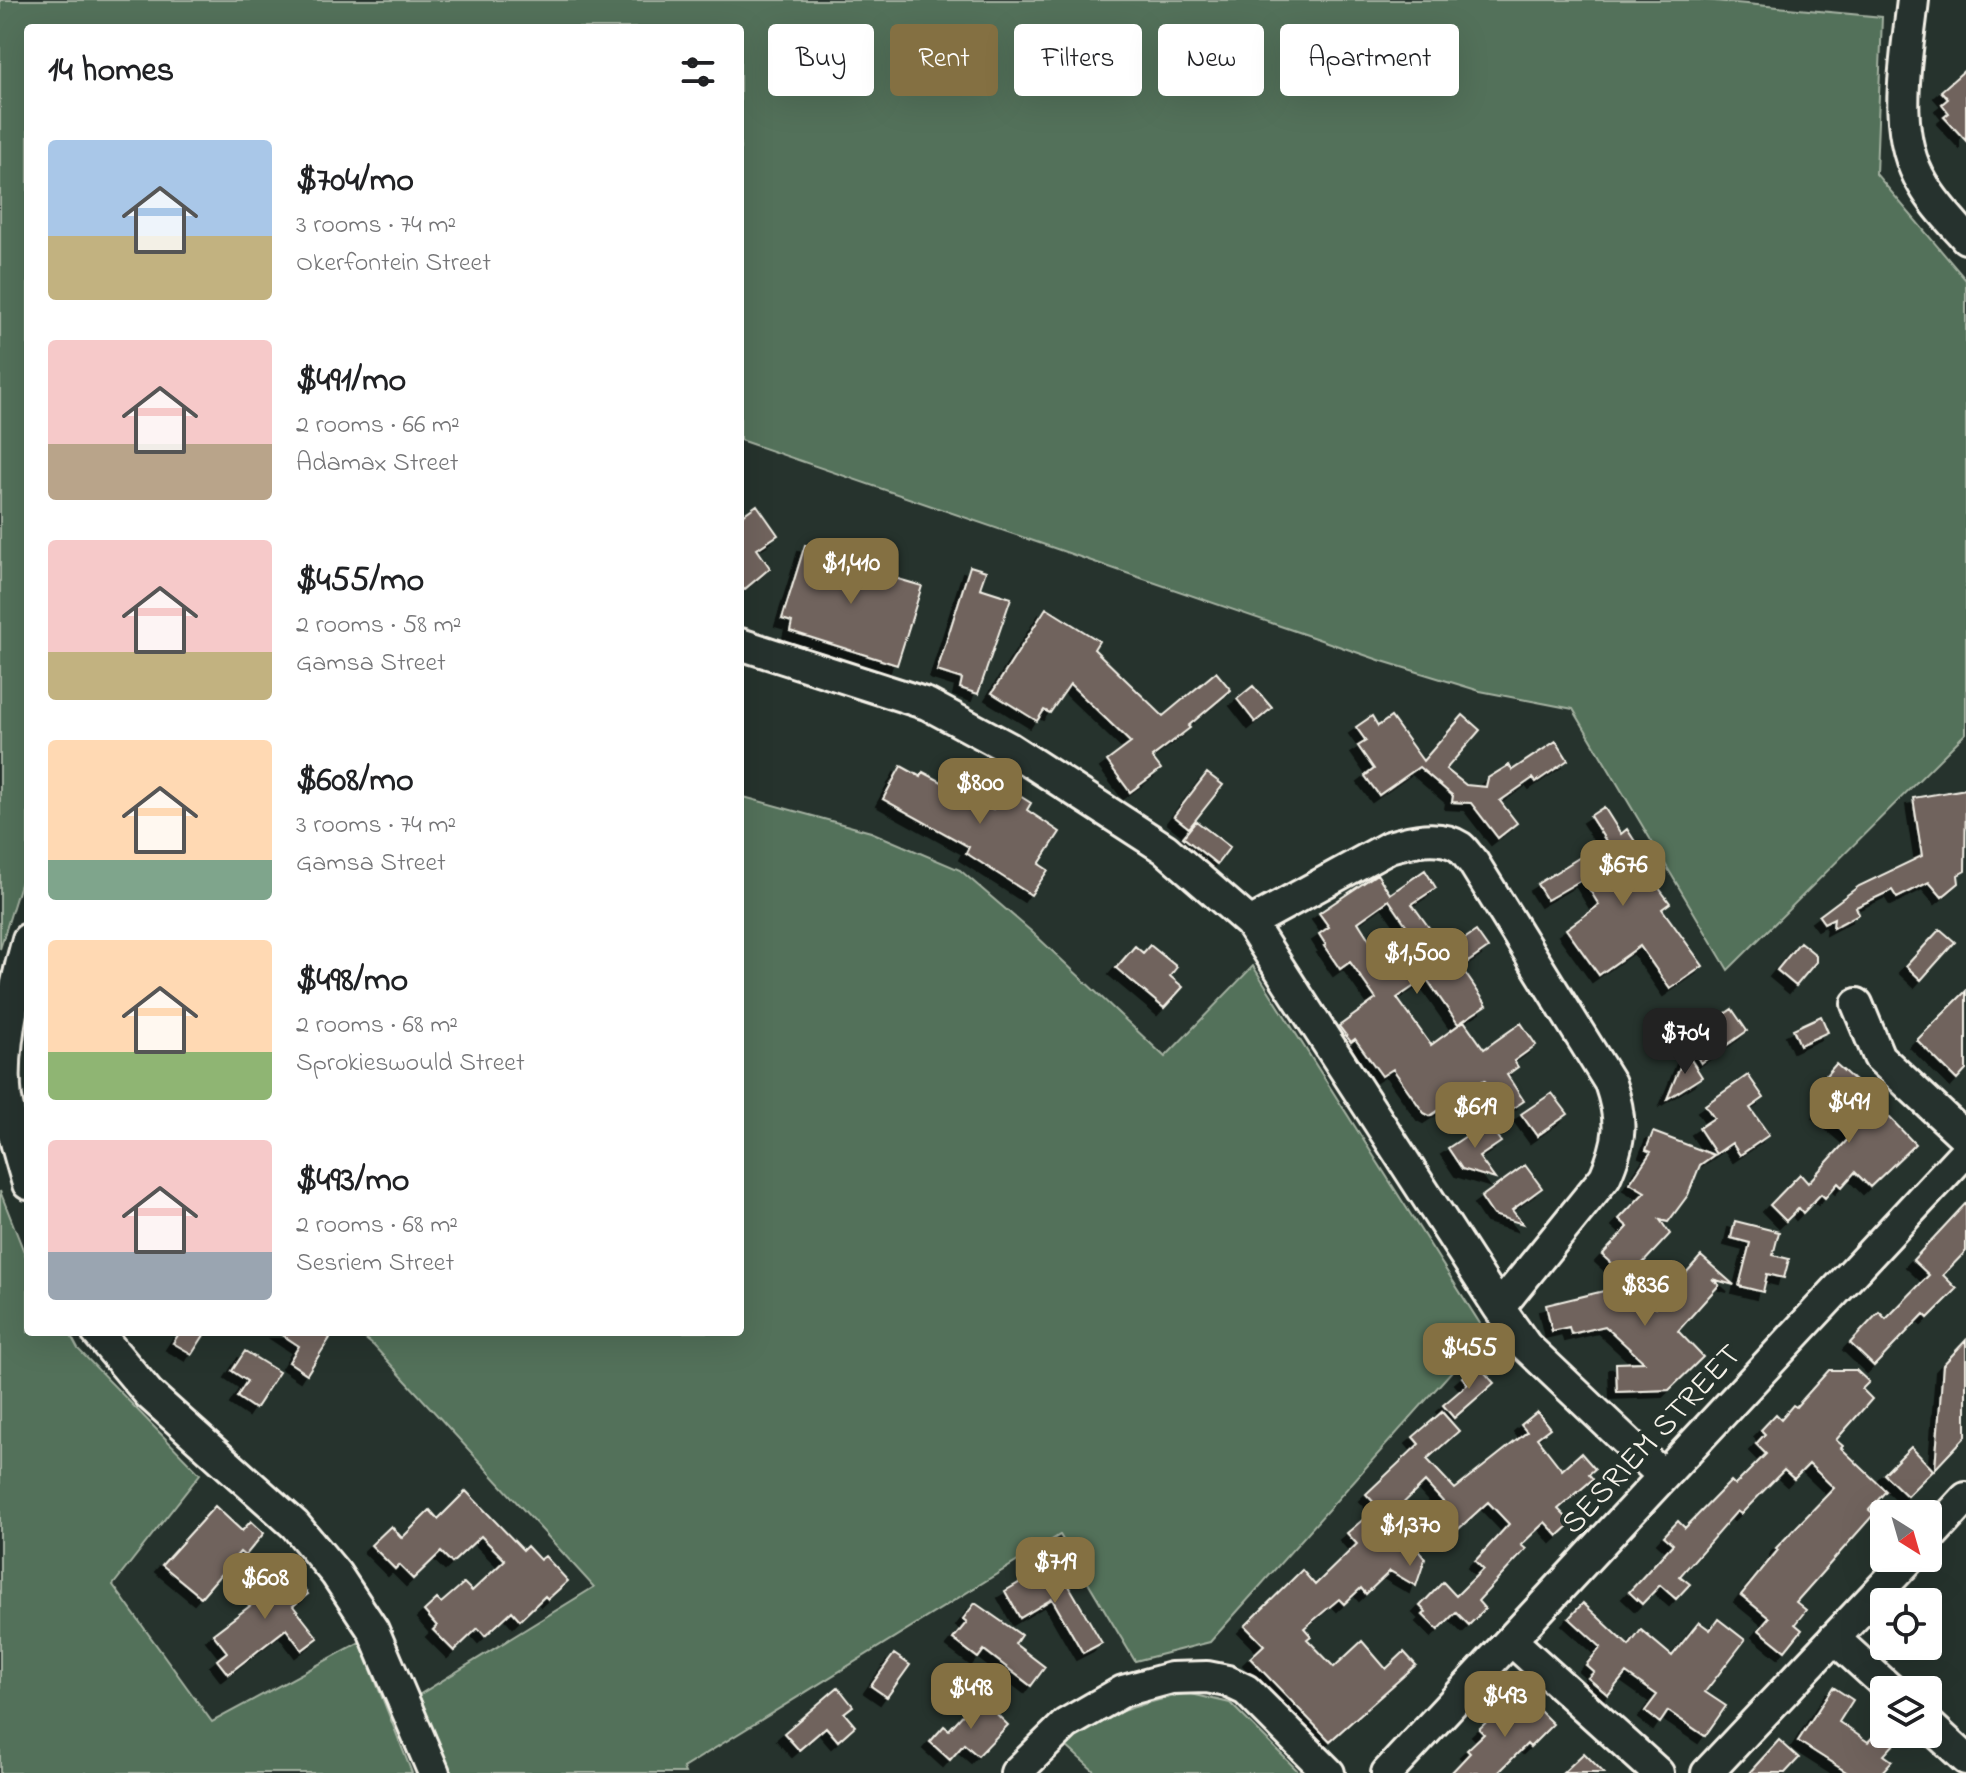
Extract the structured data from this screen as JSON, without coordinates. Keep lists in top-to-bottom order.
{
  "streets": {
    "street": ["SESRIEM STREET"]
  },
  "north": "bottom right",
  "page": {
    "chip": [
      "Buy",
      "Rent",
      "Filters",
      "New",
      "Apartment"
    ],
    "heading": "14 homes",
    "list": [
      {
        "name": "$704/mo",
        "note": "3 rooms · 74 m² · Okerfontein Street"
      },
      {
        "name": "$491/mo",
        "note": "2 rooms · 66 m² · Adamax Street"
      },
      {
        "name": "$455/mo",
        "note": "2 rooms · 58 m² · Gamsa Street"
      },
      {
        "name": "$608/mo",
        "note": "3 rooms · 74 m² · Gamsa Street"
      },
      {
        "name": "$498/mo",
        "note": "2 rooms · 68 m² · Sprokieswould Street"
      },
      {
        "name": "$493/mo",
        "note": "2 rooms · 68 m² · Sesriem Street"
      }
    ],
    "price": [
      "$1,410",
      "$800",
      "$676",
      "$1,500",
      "$704",
      "$491",
      "$619",
      "$836",
      "$455",
      "$1,370",
      "$719",
      "$608",
      "$498",
      "$493"
    ]
  }
}
